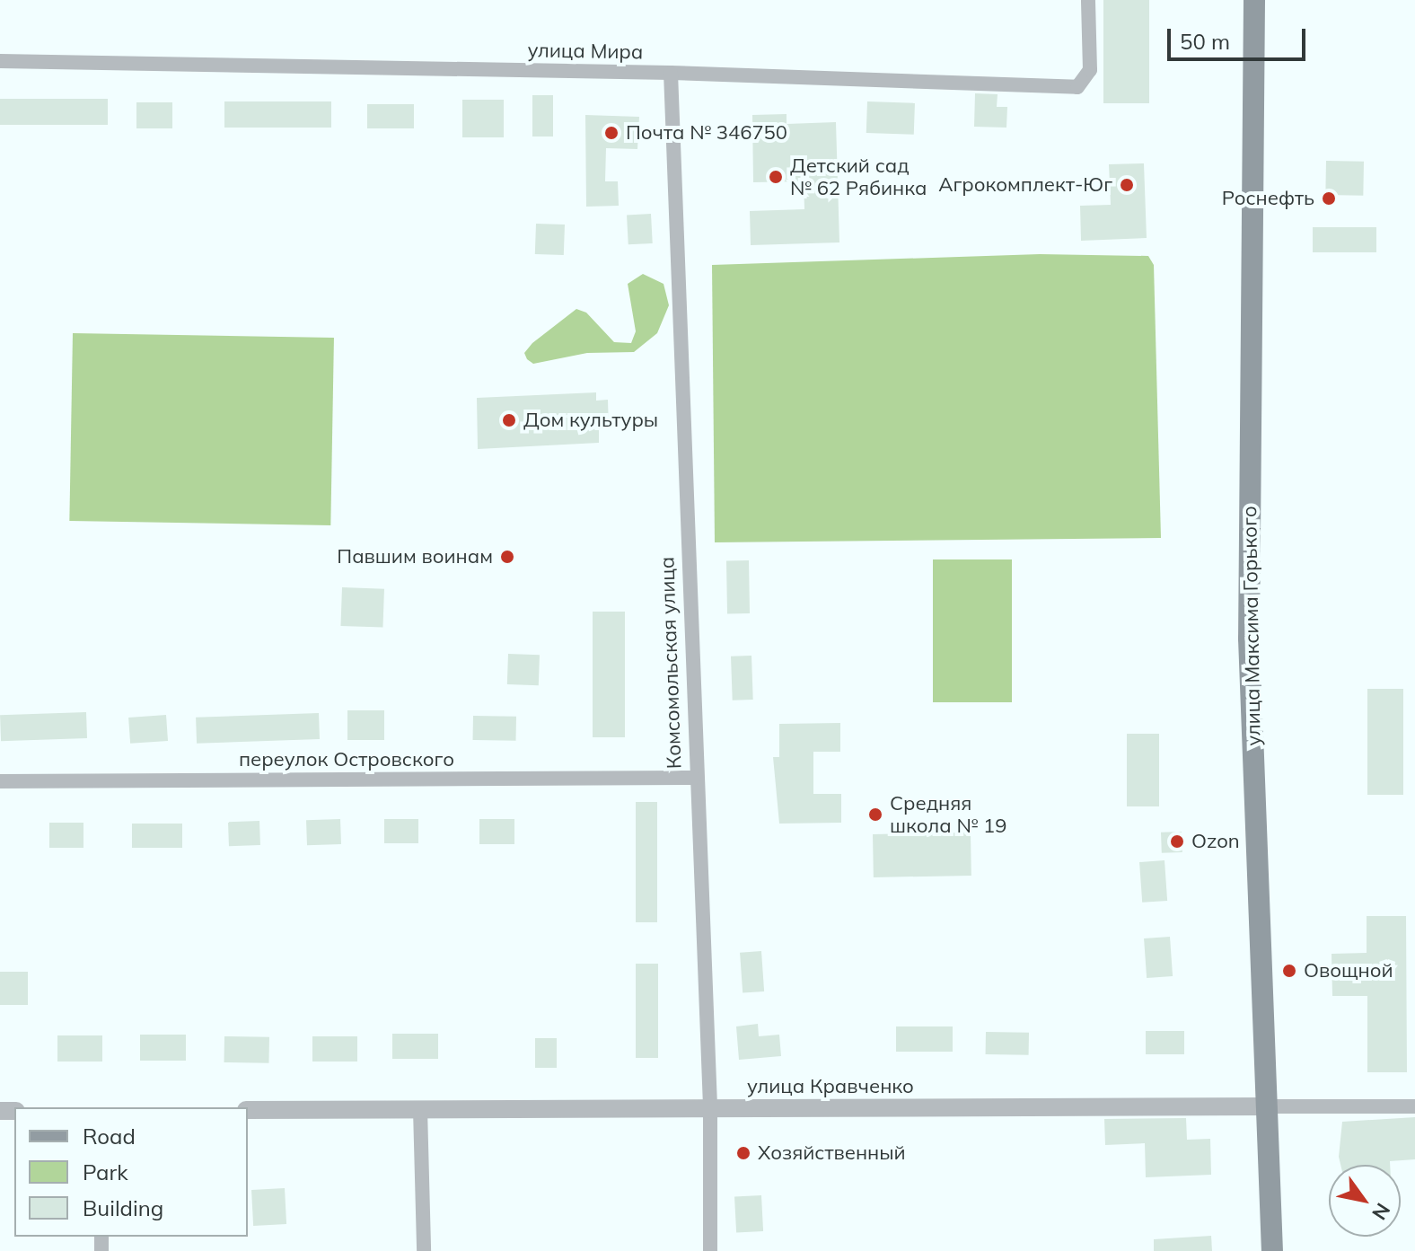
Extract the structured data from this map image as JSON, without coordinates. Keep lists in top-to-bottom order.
{
  "streets": {
    "main road": ["улица Максима Горького"],
    "street": [
      "улица Мира",
      "Комсомольская улица",
      "переулок Островского",
      "улица Кравченко"
    ]
  },
  "crossings": [
    ["улица Мира", "Комсомольская улица"],
    ["улица Максима Горького", "улица Кравченко"],
    ["Комсомольская улица", "переулок Островского"],
    ["Комсомольская улица", "улица Кравченко"]
  ],
  "places": [
    "Почта № 346750",
    "Детский сад № 62 Рябинка",
    "Агрокомплект-Юг",
    "Роснефть",
    "Дом культуры",
    "Павшим воинам",
    "Средняя школа № 19",
    "Ozon",
    "Овощной",
    "Хозяйственный"
  ],
  "legend": ["Road", "Park", "Building"],
  "scale_bar": "50 m",
  "north": "bottom right"
}
